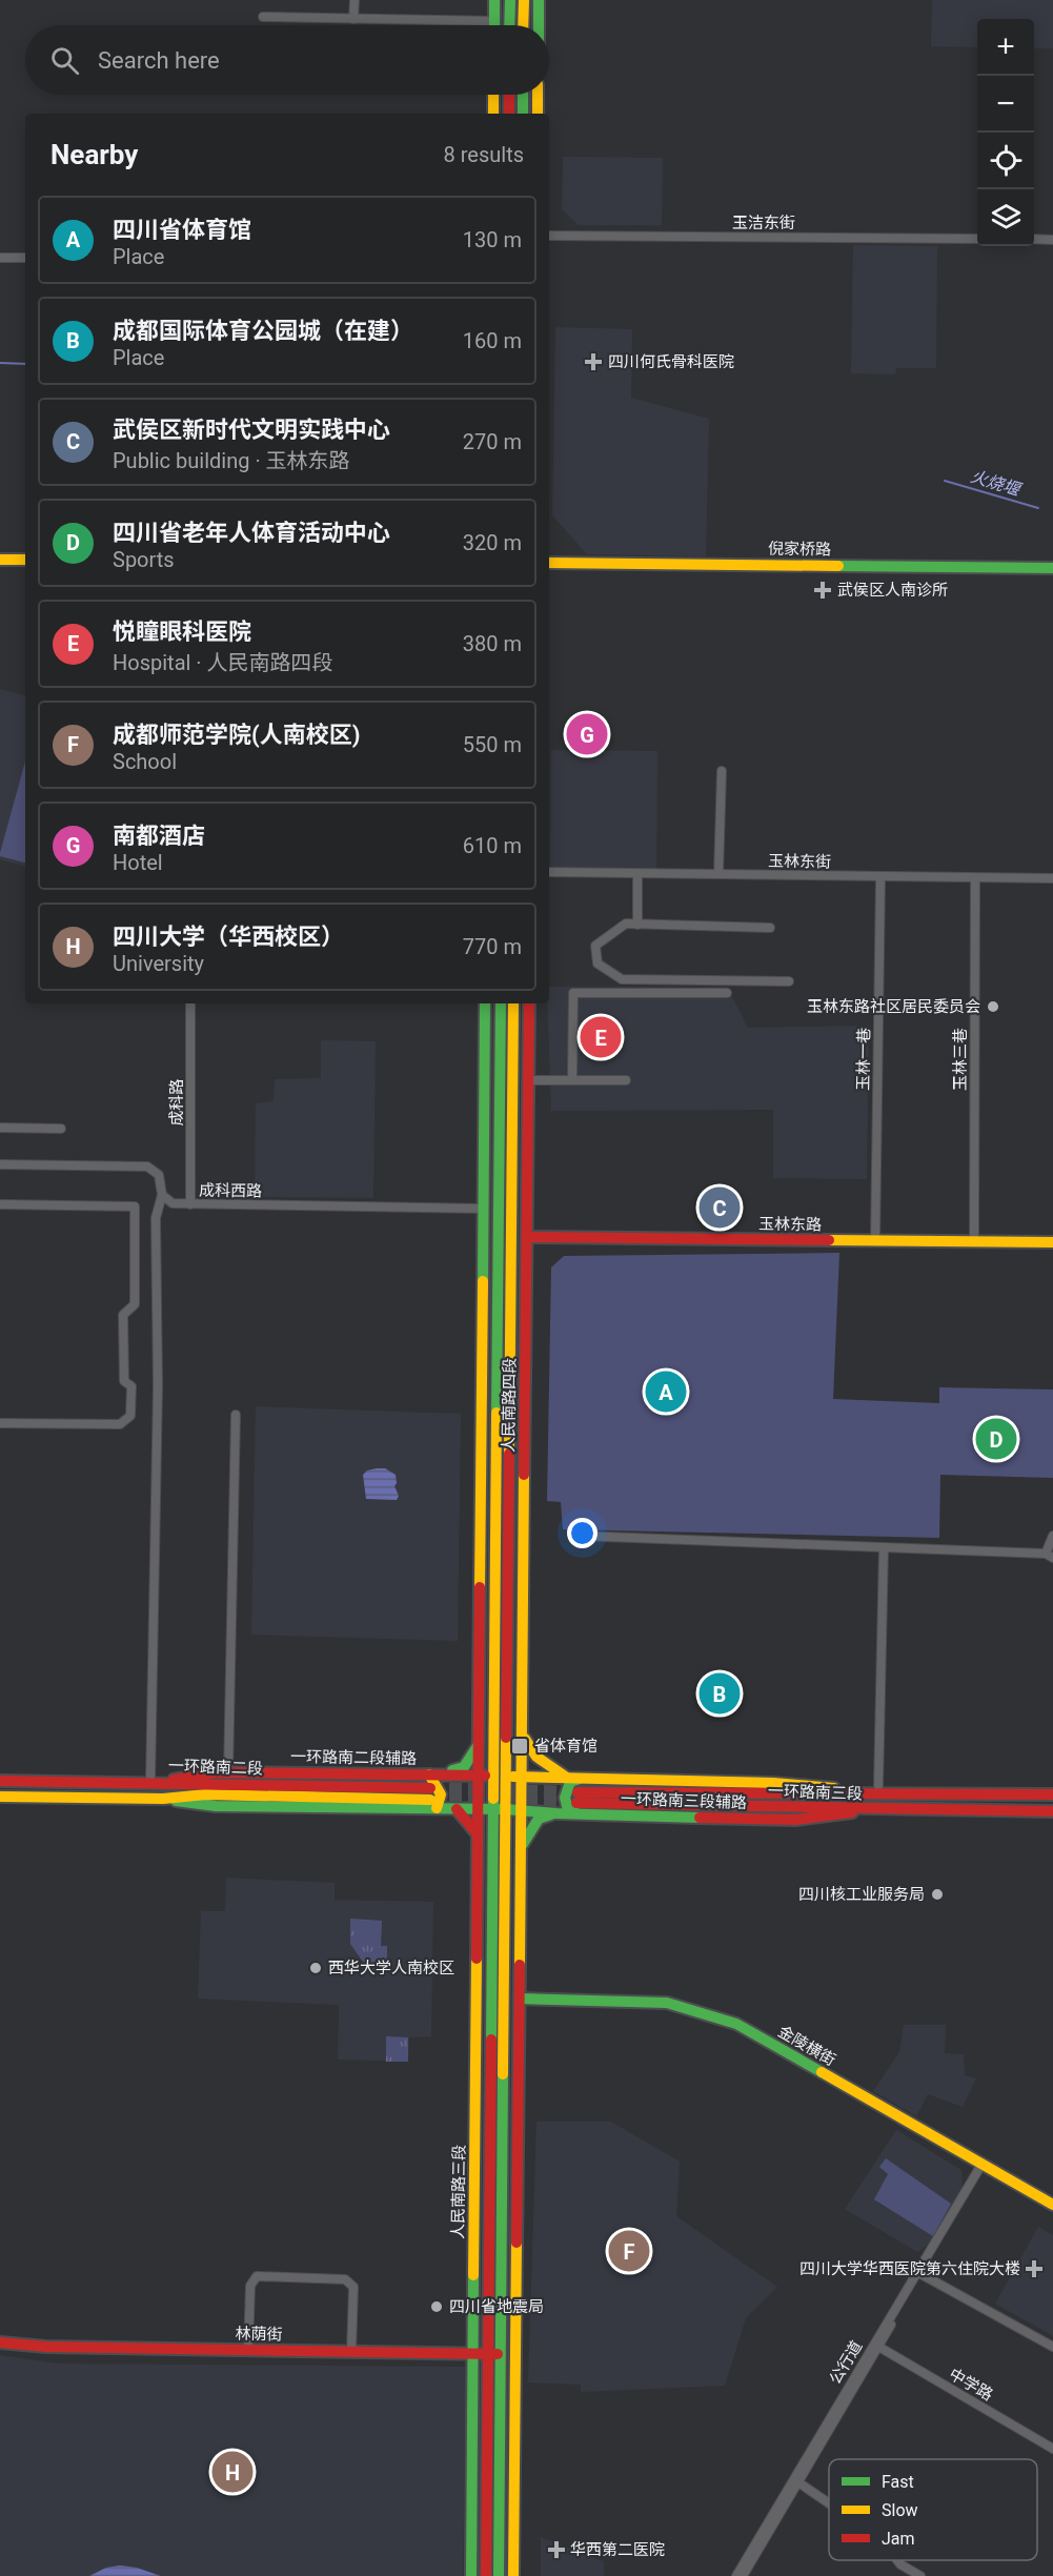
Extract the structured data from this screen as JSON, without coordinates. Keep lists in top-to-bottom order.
{
  "streets": {
    "main road": [
      "倪家桥路",
      "玉林东路",
      "人民南路四段",
      "一环路南二段辅路",
      "一环路南二段",
      "一环路南三段",
      "一环路南三段辅路",
      "金陵横街",
      "人民南路三段",
      "林荫街"
    ],
    "street": [
      "玉洁东街",
      "玉林东街",
      "玉林一巷",
      "玉林三巷",
      "成科路",
      "成科西路",
      "公行道",
      "中学路"
    ]
  },
  "crossings": [
    ["玉林东街", "玉林一巷"],
    ["玉林东街", "玉林三巷"],
    ["玉林一巷", "玉林东路"],
    ["玉林三巷", "玉林东路"],
    ["成科路", "成科西路"],
    ["成科西路", "人民南路四段"],
    ["玉林东路", "人民南路四段"],
    ["人民南路四段", "一环路南二段辅路"],
    ["人民南路四段", "一环路南三段辅路"],
    ["人民南路四段", "人民南路三段"],
    ["一环路南二段辅路", "一环路南二段"],
    ["一环路南二段辅路", "一环路南三段辅路"],
    ["一环路南三段", "一环路南三段辅路"],
    ["金陵横街", "公行道"],
    ["人民南路三段", "林荫街"],
    ["公行道", "中学路"]
  ],
  "water": ["火烧堰"],
  "places": {
    "health": [
      "四川何氏骨科医院",
      "武侯区人南诊所",
      "四川大学华西医院第六住院大楼",
      "华西第二医院"
    ],
    "other": [
      "玉林东路社区居民委员会",
      "四川核工业服务局",
      "西华大学人南校区",
      "四川省地震局"
    ],
    "transit": ["省体育馆"]
  },
  "legend": ["Fast", "Slow", "Jam"],
  "page": {
    "map_buttons": ["+", "−"],
    "search": "Search here",
    "heading": ["Nearby", "8 results"],
    "list": [
      {
        "mark": "A",
        "name": "四川省体育馆",
        "note": "Place",
        "value": "130 m"
      },
      {
        "mark": "B",
        "name": "成都国际体育公园城（在建）",
        "note": "Place",
        "value": "160 m"
      },
      {
        "mark": "C",
        "name": "武侯区新时代文明实践中心",
        "note": "Public building · 玉林东路",
        "value": "270 m"
      },
      {
        "mark": "D",
        "name": "四川省老年人体育活动中心",
        "note": "Sports",
        "value": "320 m"
      },
      {
        "mark": "E",
        "name": "悦瞳眼科医院",
        "note": "Hospital · 人民南路四段",
        "value": "380 m"
      },
      {
        "mark": "F",
        "name": "成都师范学院(人南校区)",
        "note": "School",
        "value": "550 m"
      },
      {
        "mark": "G",
        "name": "南都酒店",
        "note": "Hotel",
        "value": "610 m"
      },
      {
        "mark": "H",
        "name": "四川大学（华西校区）",
        "note": "University",
        "value": "770 m"
      }
    ],
    "pins": [
      "G",
      "E",
      "C",
      "A",
      "D",
      "B",
      "F",
      "H"
    ]
  }
}
